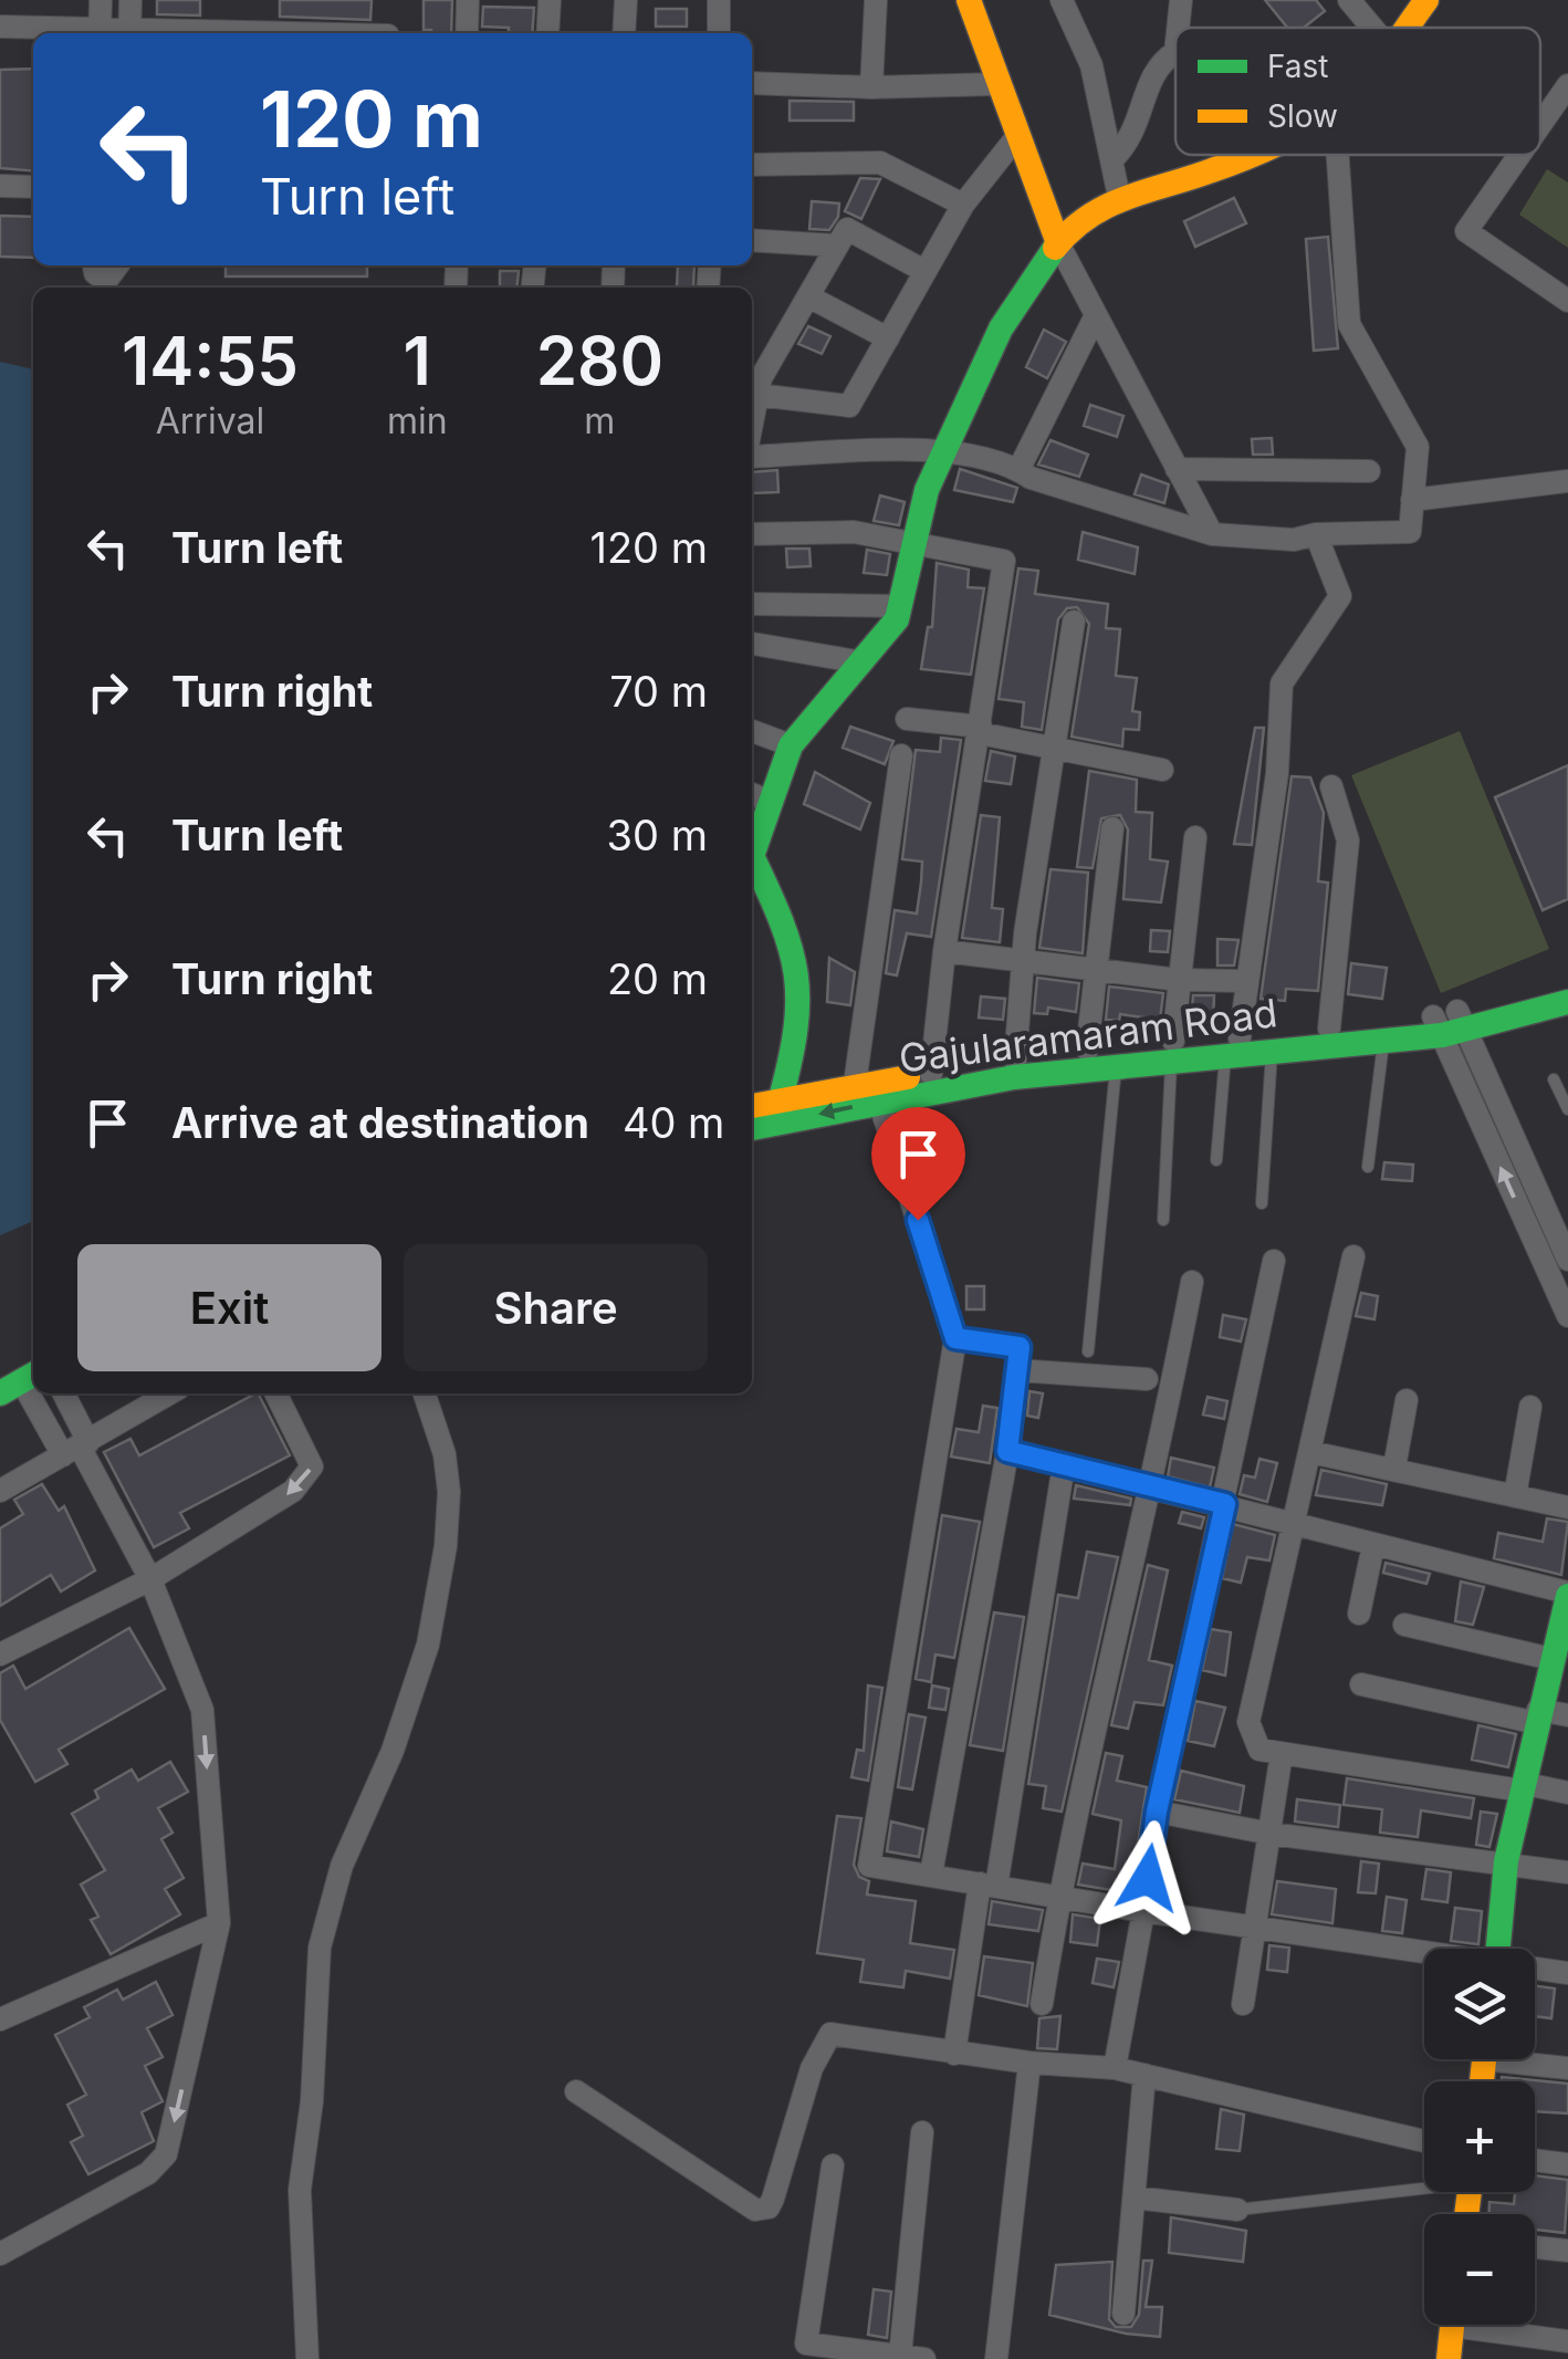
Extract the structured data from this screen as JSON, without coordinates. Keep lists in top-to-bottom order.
{
  "streets": {
    "main road": ["Gajularamaram Road"]
  },
  "legend": ["Fast", "Slow"],
  "page": {
    "turn": ["120 m", "Turn left"],
    "eta": [
      "14:55",
      "Arrival",
      "1",
      "min",
      "280",
      "m"
    ],
    "list": [
      {
        "name": "Turn left",
        "value": "120 m"
      },
      {
        "name": "Turn right",
        "value": "70 m"
      },
      {
        "name": "Turn left",
        "value": "30 m"
      },
      {
        "name": "Turn right",
        "value": "20 m"
      },
      {
        "name": "Arrive at destination",
        "value": "40 m"
      }
    ],
    "buttons": ["Exit", "Share"],
    "map_buttons": ["+", "−"]
  }
}
